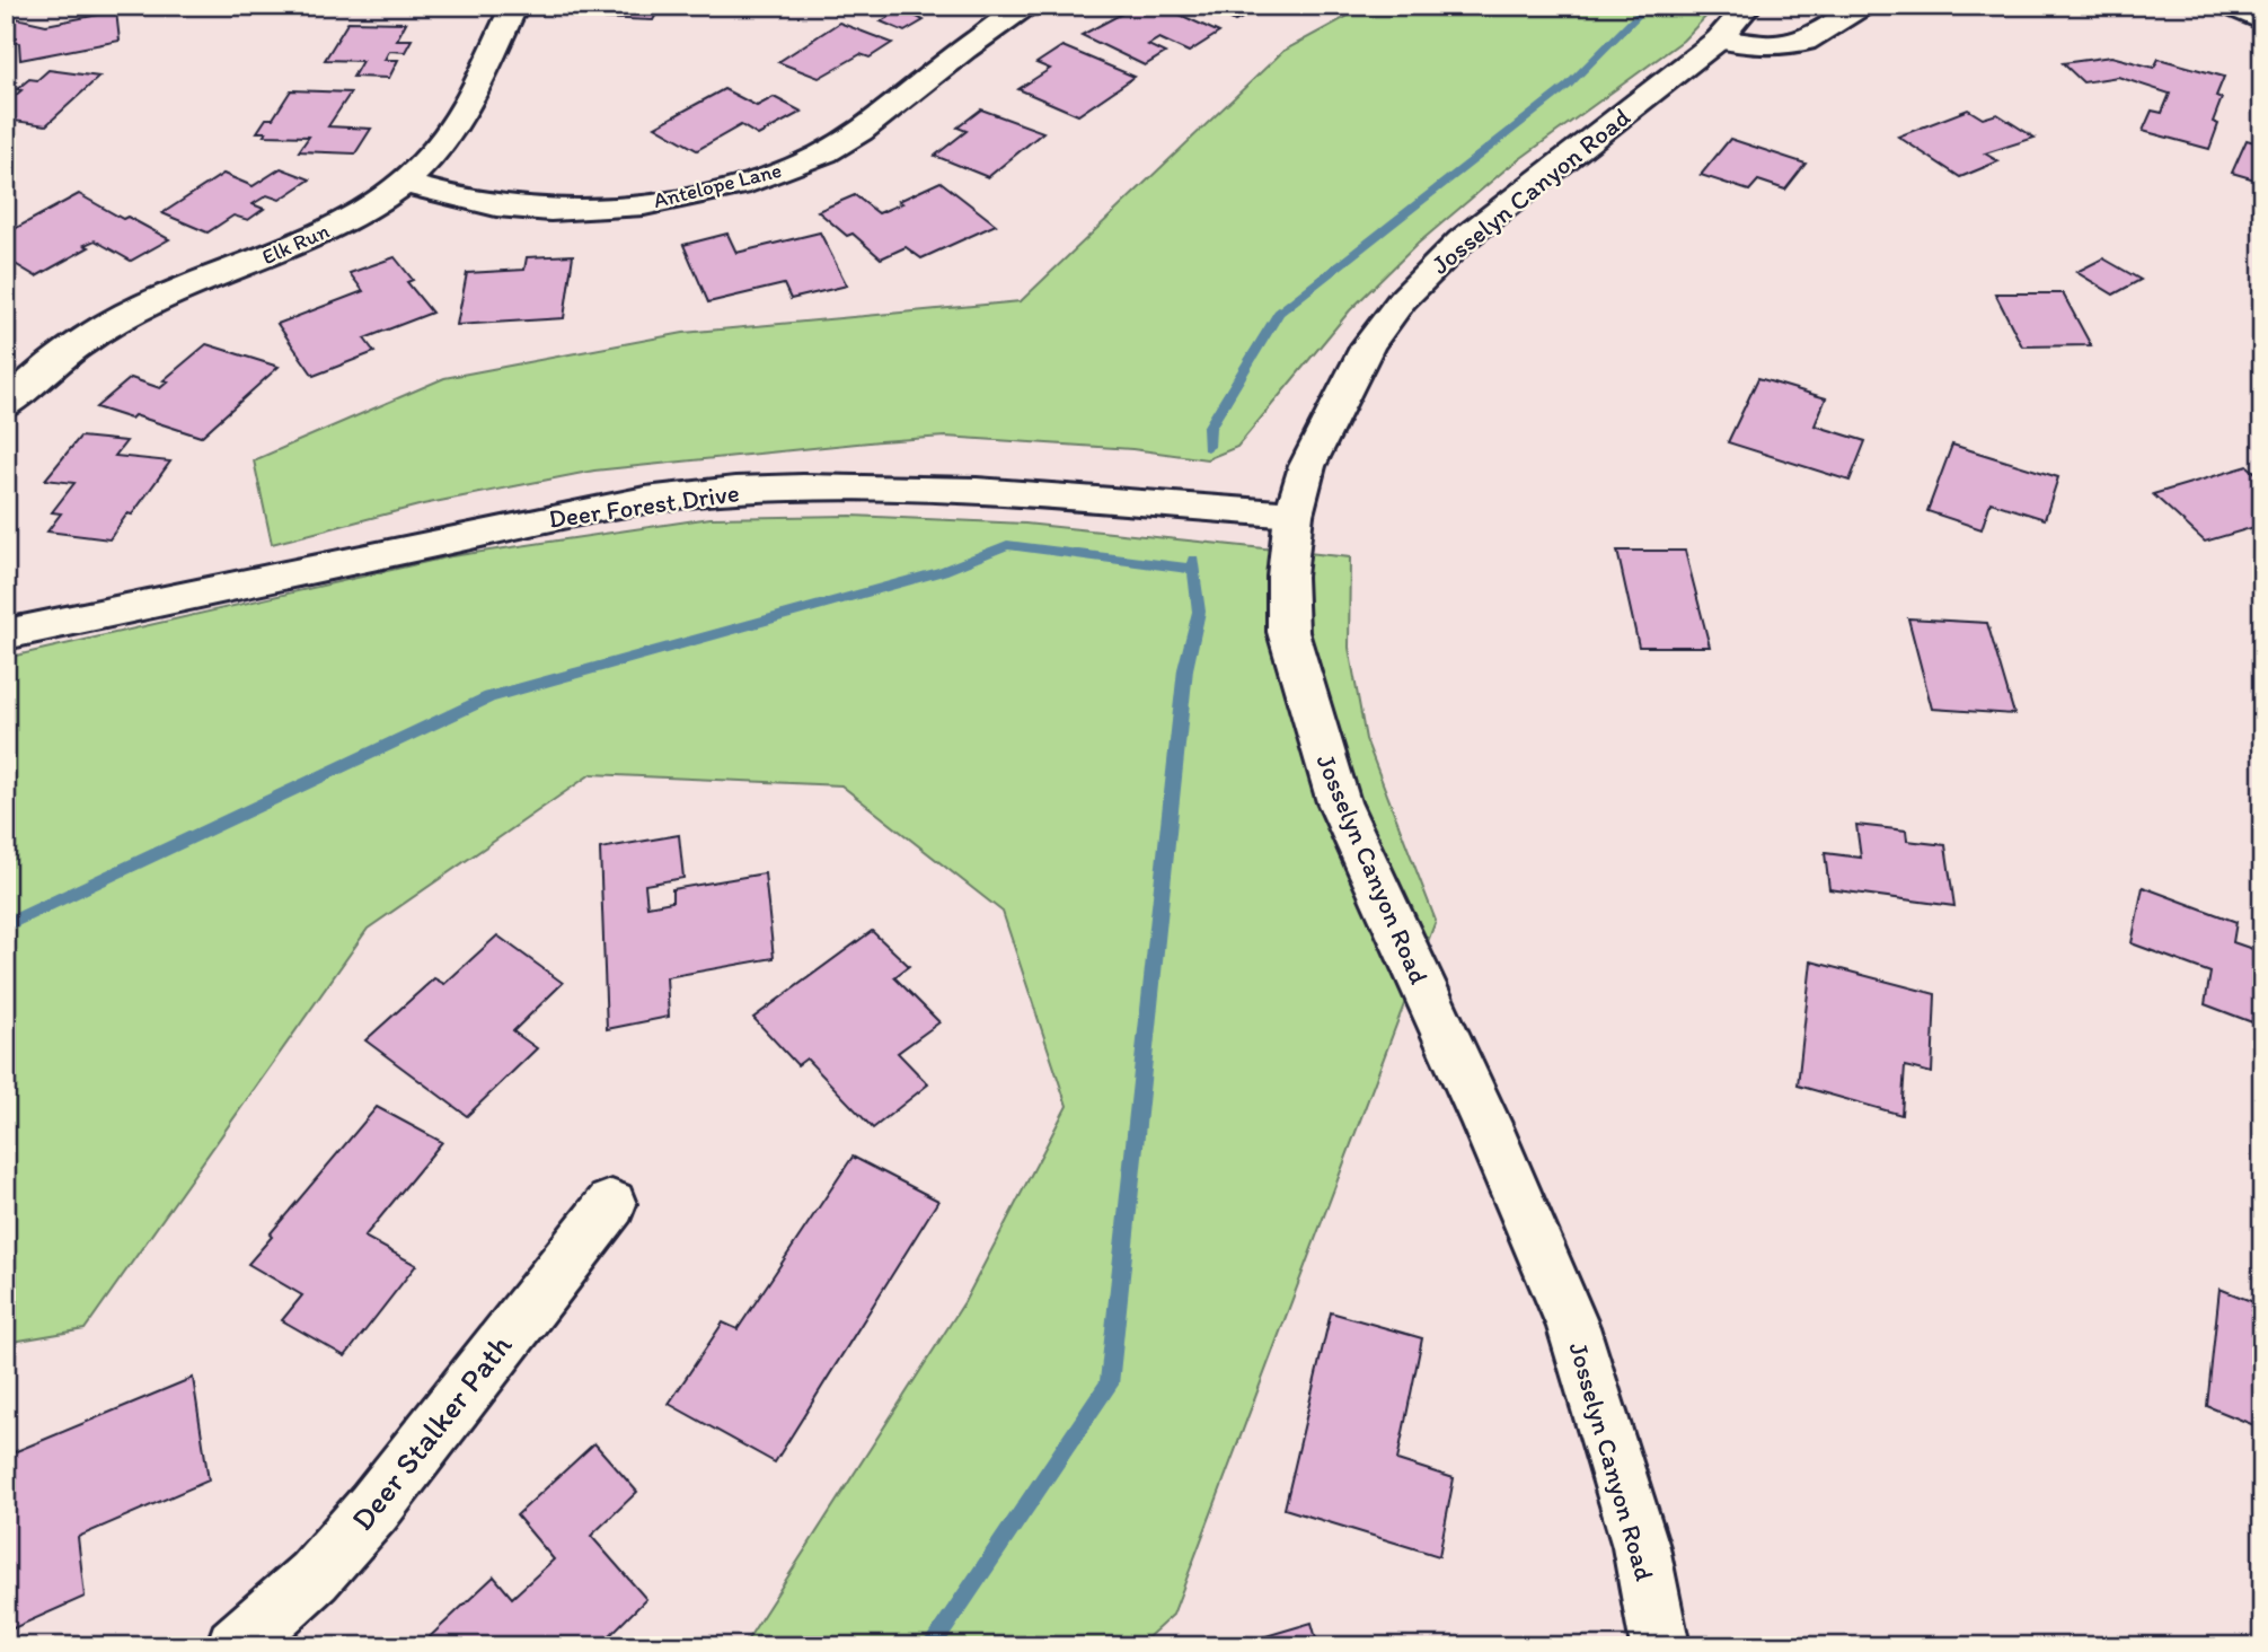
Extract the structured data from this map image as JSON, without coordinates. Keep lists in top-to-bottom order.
{
  "streets": {
    "street": [
      "Antelope Lane",
      "Josselyn Canyon Road",
      "Elk Run",
      "Deer Forest Drive",
      "Deer Stalker Path"
    ]
  },
  "crossings": [
    ["Antelope Lane", "Elk Run"],
    ["Josselyn Canyon Road", "Deer Forest Drive"]
  ]
}
